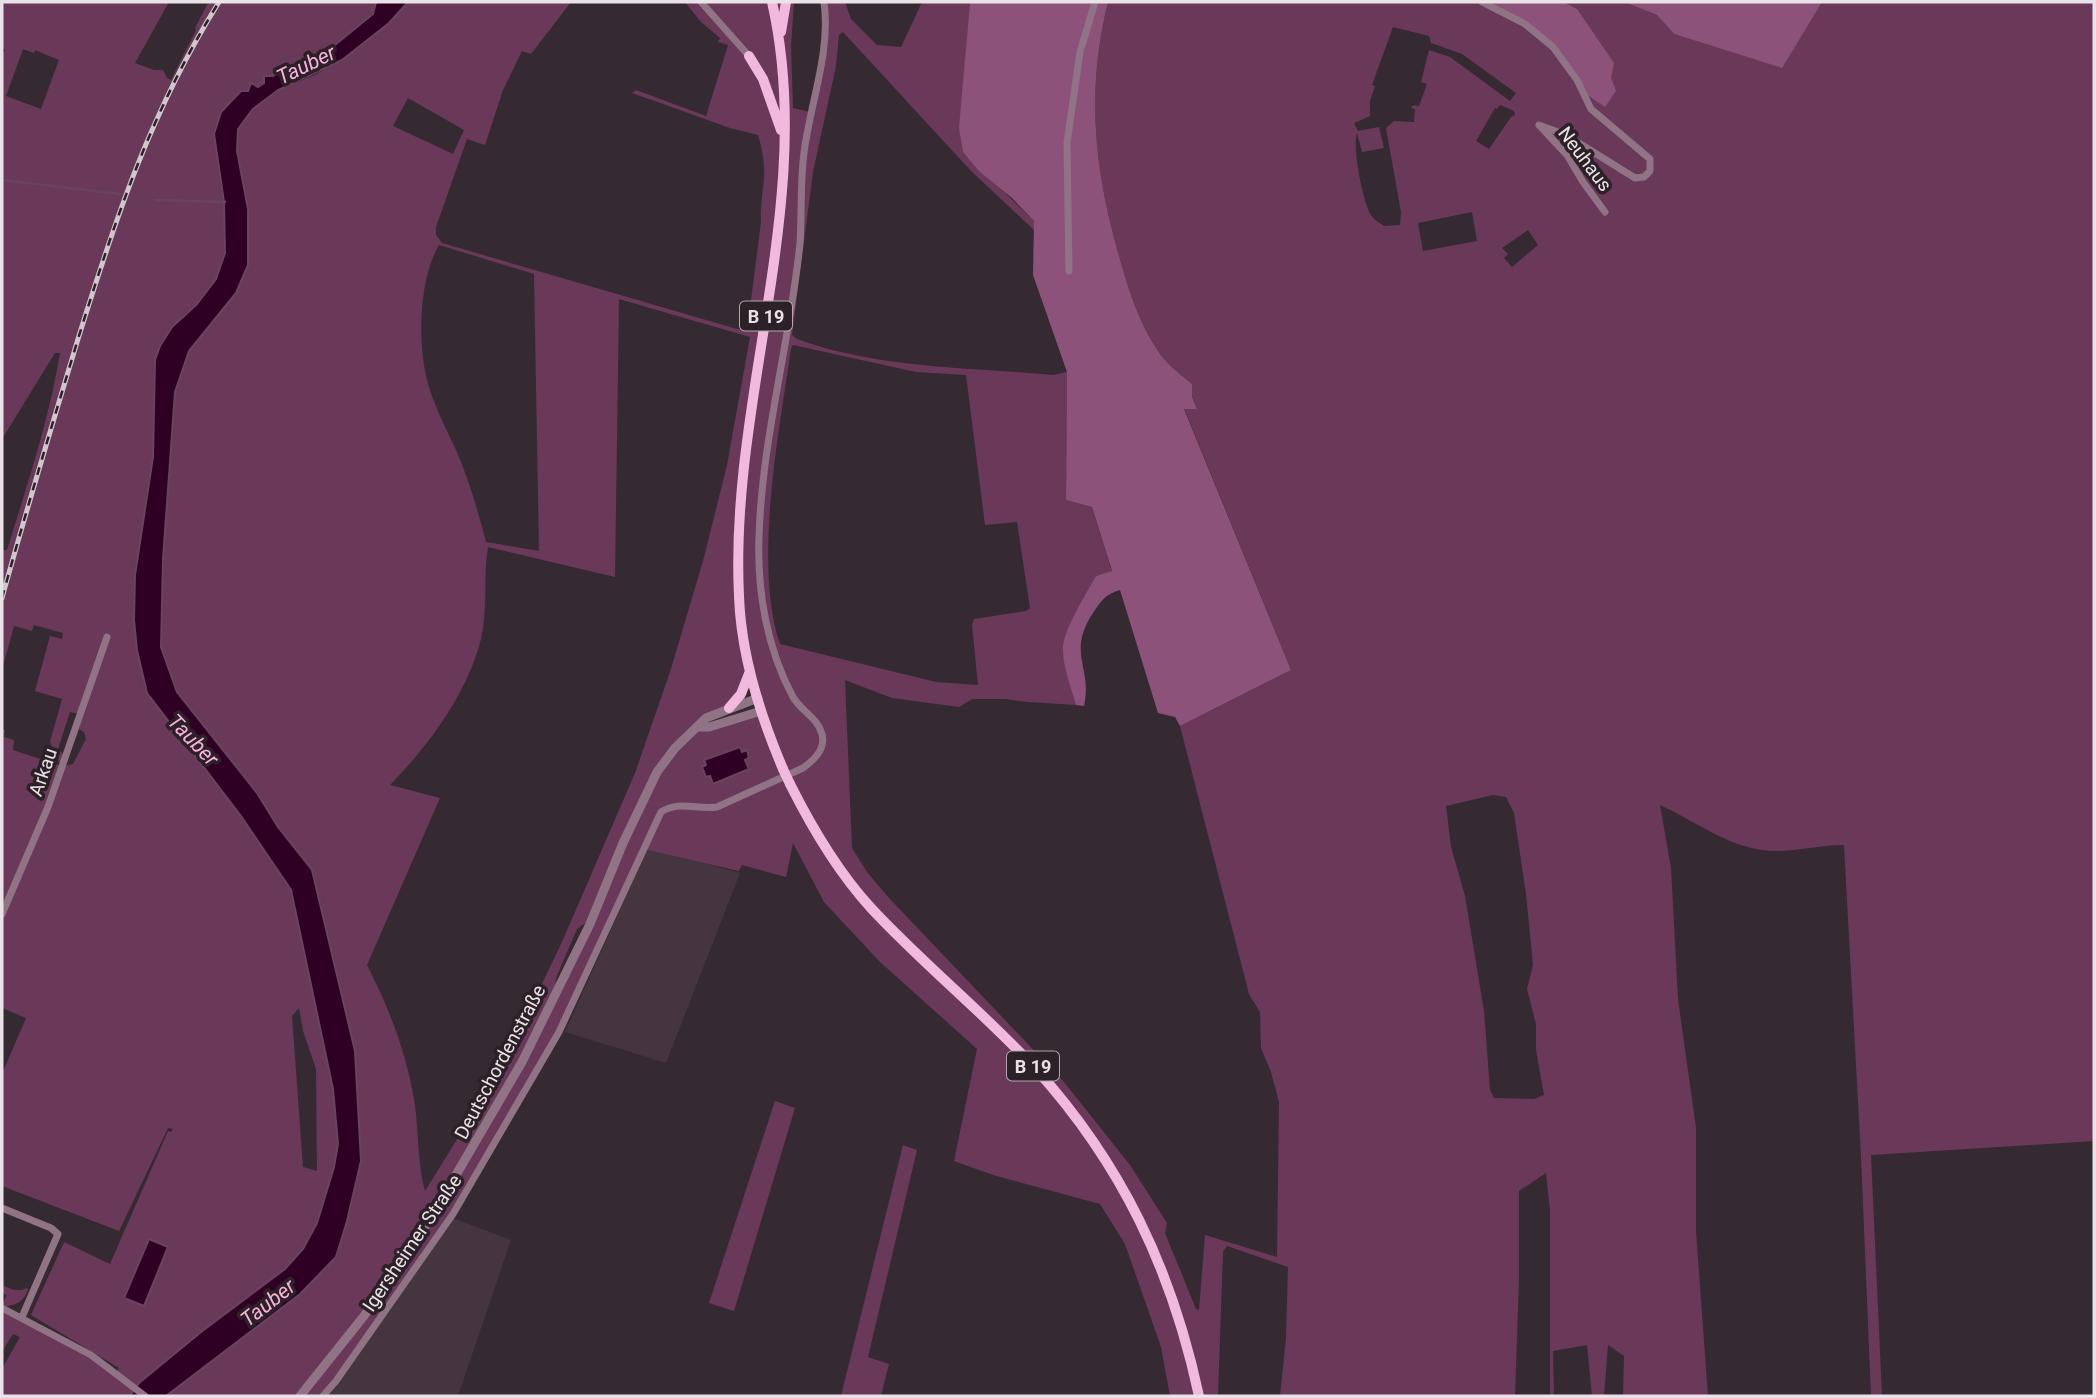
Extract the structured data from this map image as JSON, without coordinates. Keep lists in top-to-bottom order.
{
  "streets": {
    "main road": ["B 19"],
    "street": [
      "Neuhaus",
      "Arkau",
      "Deutschordenstraße",
      "Igersheimer Straße"
    ]
  },
  "crossings": [
    ["B 19", "Deutschordenstraße"]
  ],
  "water": ["Tauber"]
}
